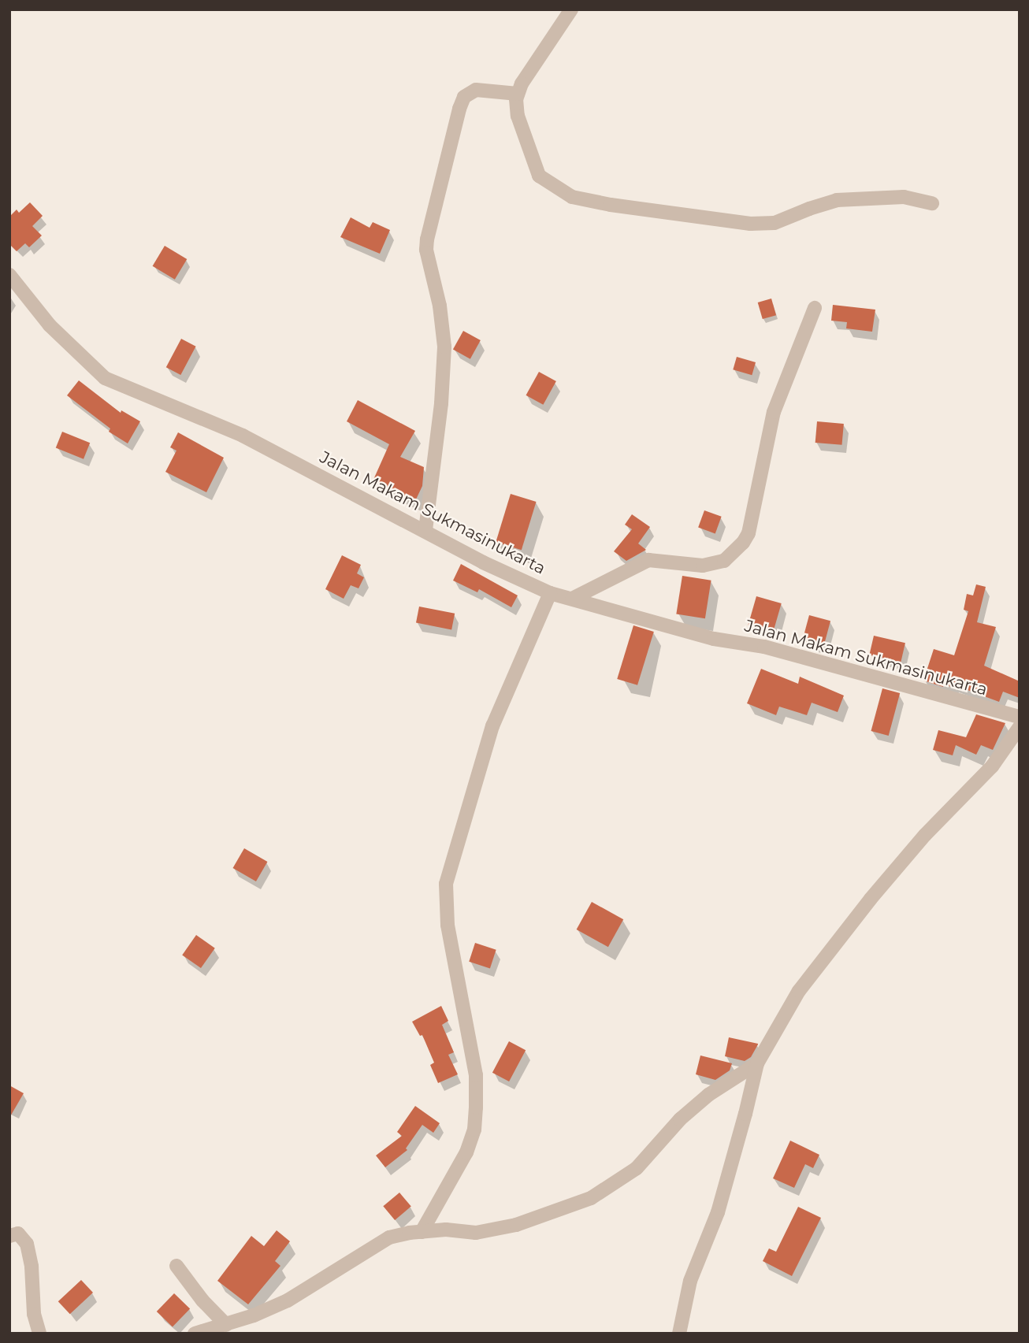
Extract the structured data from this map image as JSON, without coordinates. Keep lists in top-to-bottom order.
{
  "streets": {
    "street": ["Jalan Makam Sukmasinukarta"]
  }
}
